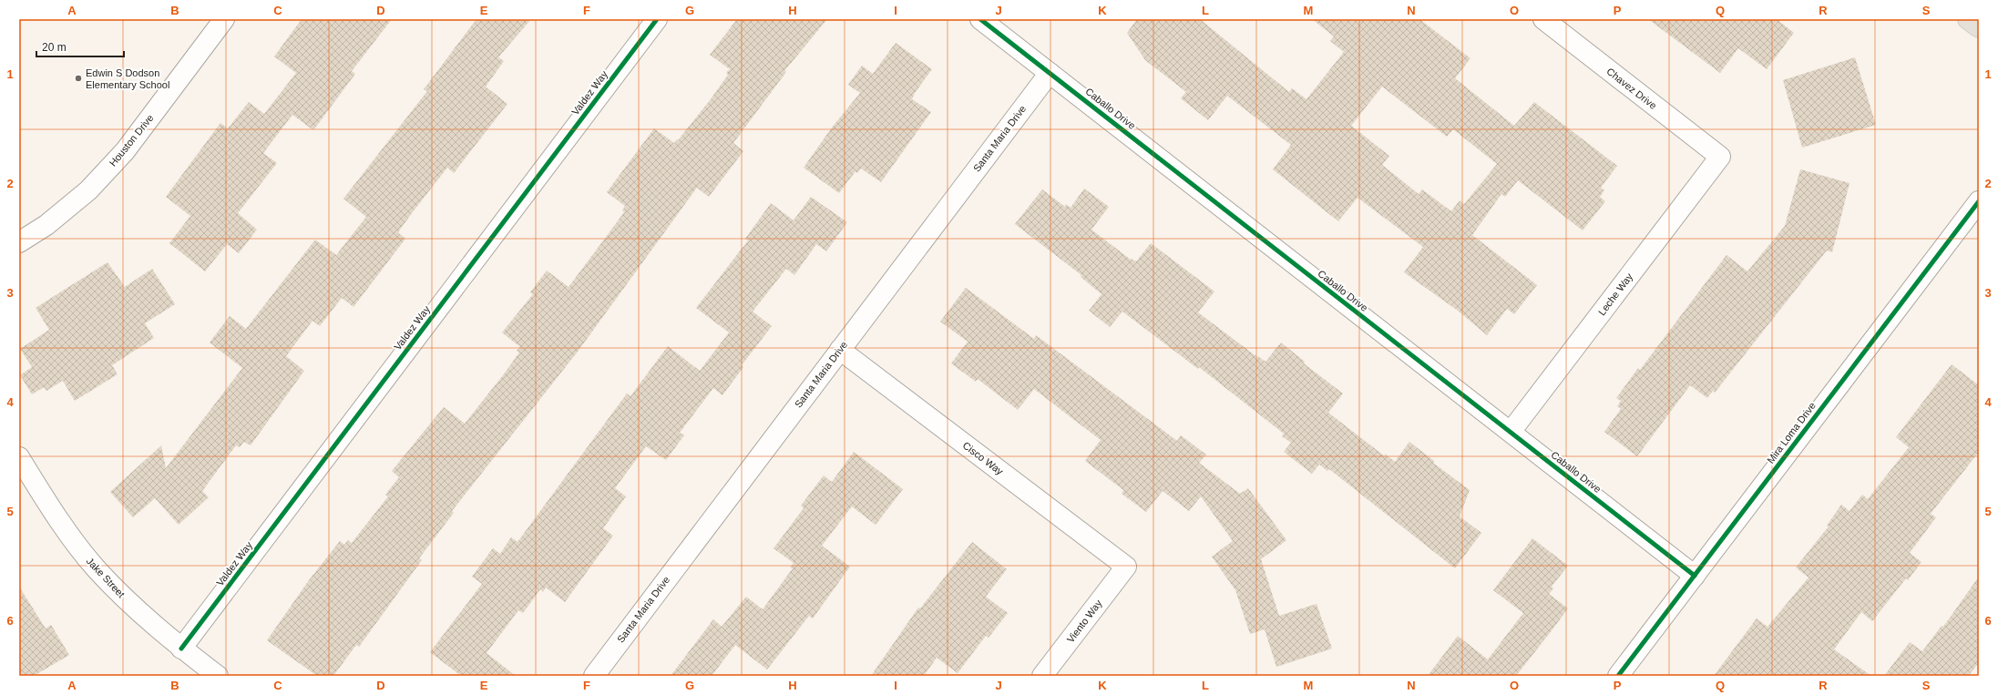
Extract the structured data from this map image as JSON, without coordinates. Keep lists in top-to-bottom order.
{
  "streets": {
    "street": [
      "Chavez Drive",
      "Valdez Way",
      "Caballo Drive",
      "Santa Maria Drive",
      "Houston Drive",
      "Leche Way",
      "Mira Loma Drive",
      "Cisco Way",
      "Jake Street",
      "Viento Way"
    ]
  },
  "crossings": [
    ["Chavez Drive", "Leche Way"],
    ["Valdez Way", "Jake Street"],
    ["Caballo Drive", "Santa Maria Drive"],
    ["Caballo Drive", "Leche Way"],
    ["Caballo Drive", "Mira Loma Drive"],
    ["Santa Maria Drive", "Cisco Way"],
    ["Cisco Way", "Viento Way"]
  ],
  "places": ["Edwin S Dodson Elementary School"],
  "scale_bar": "20 m",
  "grid": {
    "columns": [
      "A",
      "B",
      "C",
      "D",
      "E",
      "F",
      "G",
      "H",
      "I",
      "J",
      "K",
      "L",
      "M",
      "N",
      "O",
      "P",
      "Q",
      "R",
      "S"
    ],
    "rows": [
      "1",
      "2",
      "3",
      "4",
      "5",
      "6"
    ]
  }
}
